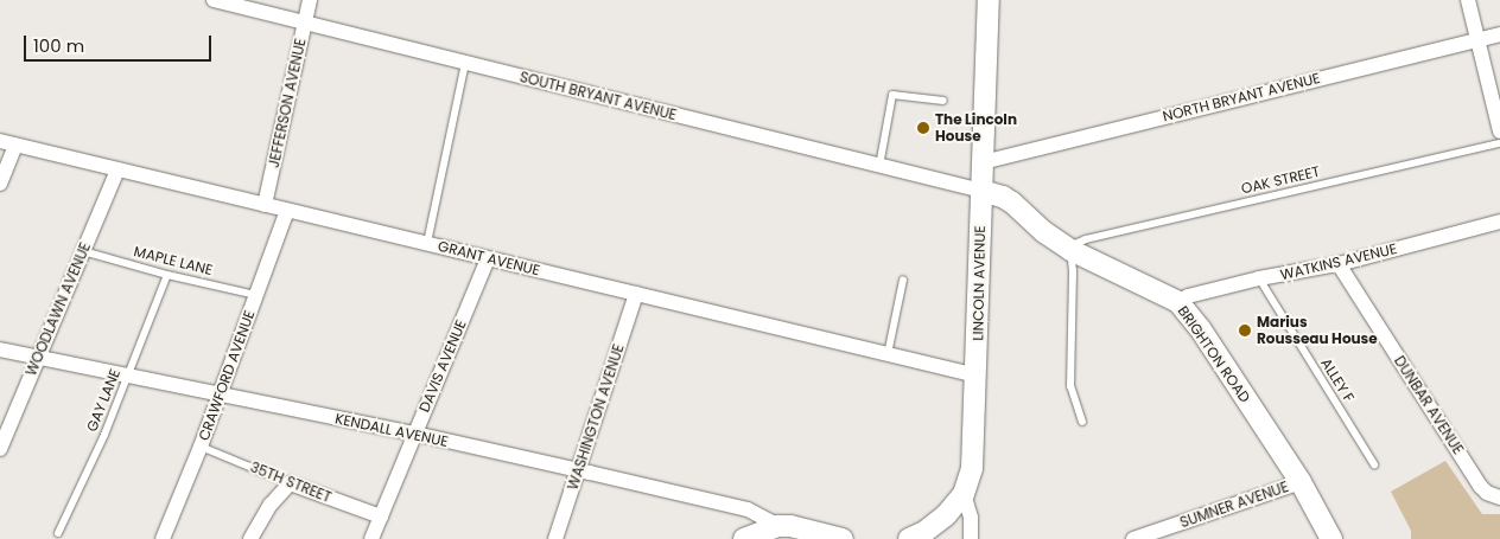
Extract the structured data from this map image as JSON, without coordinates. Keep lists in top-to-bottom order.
{
  "streets": {
    "street": [
      "SOUTH BRYANT AVENUE",
      "NORTH BRYANT AVENUE",
      "JEFFERSON AVENUE",
      "GRANT AVENUE",
      "WATKINS AVENUE",
      "LINCOLN AVENUE",
      "WOODLAWN AVENUE",
      "BRIGHTON ROAD",
      "DAVIS AVENUE",
      "CRAWFORD AVENUE",
      "DUNBAR AVENUE",
      "WASHINGTON AVENUE",
      "KENDALL AVENUE",
      "35TH STREET",
      "SUMNER AVENUE"
    ],
    "lane": [
      "OAK STREET",
      "MAPLE LANE",
      "ALLEY F",
      "GAY LANE"
    ]
  },
  "crossings": [
    ["SOUTH BRYANT AVENUE", "JEFFERSON AVENUE"],
    ["SOUTH BRYANT AVENUE", "LINCOLN AVENUE"],
    ["SOUTH BRYANT AVENUE", "BRIGHTON ROAD"],
    ["NORTH BRYANT AVENUE", "LINCOLN AVENUE"],
    ["JEFFERSON AVENUE", "GRANT AVENUE"],
    ["OAK STREET", "BRIGHTON ROAD"],
    ["GRANT AVENUE", "LINCOLN AVENUE"],
    ["GRANT AVENUE", "WOODLAWN AVENUE"],
    ["GRANT AVENUE", "DAVIS AVENUE"],
    ["GRANT AVENUE", "CRAWFORD AVENUE"],
    ["GRANT AVENUE", "WASHINGTON AVENUE"],
    ["MAPLE LANE", "WOODLAWN AVENUE"],
    ["MAPLE LANE", "CRAWFORD AVENUE"],
    ["MAPLE LANE", "GAY LANE"],
    ["WATKINS AVENUE", "BRIGHTON ROAD"],
    ["WATKINS AVENUE", "ALLEY F"],
    ["WATKINS AVENUE", "DUNBAR AVENUE"],
    ["LINCOLN AVENUE", "BRIGHTON ROAD"],
    ["WOODLAWN AVENUE", "KENDALL AVENUE"],
    ["BRIGHTON ROAD", "SUMNER AVENUE"],
    ["DAVIS AVENUE", "KENDALL AVENUE"],
    ["DAVIS AVENUE", "35TH STREET"],
    ["CRAWFORD AVENUE", "KENDALL AVENUE"],
    ["CRAWFORD AVENUE", "35TH STREET"],
    ["GAY LANE", "KENDALL AVENUE"],
    ["WASHINGTON AVENUE", "KENDALL AVENUE"]
  ],
  "places": ["The Lincoln House", "Marius Rousseau House"],
  "scale_bar": "100 m"
}
